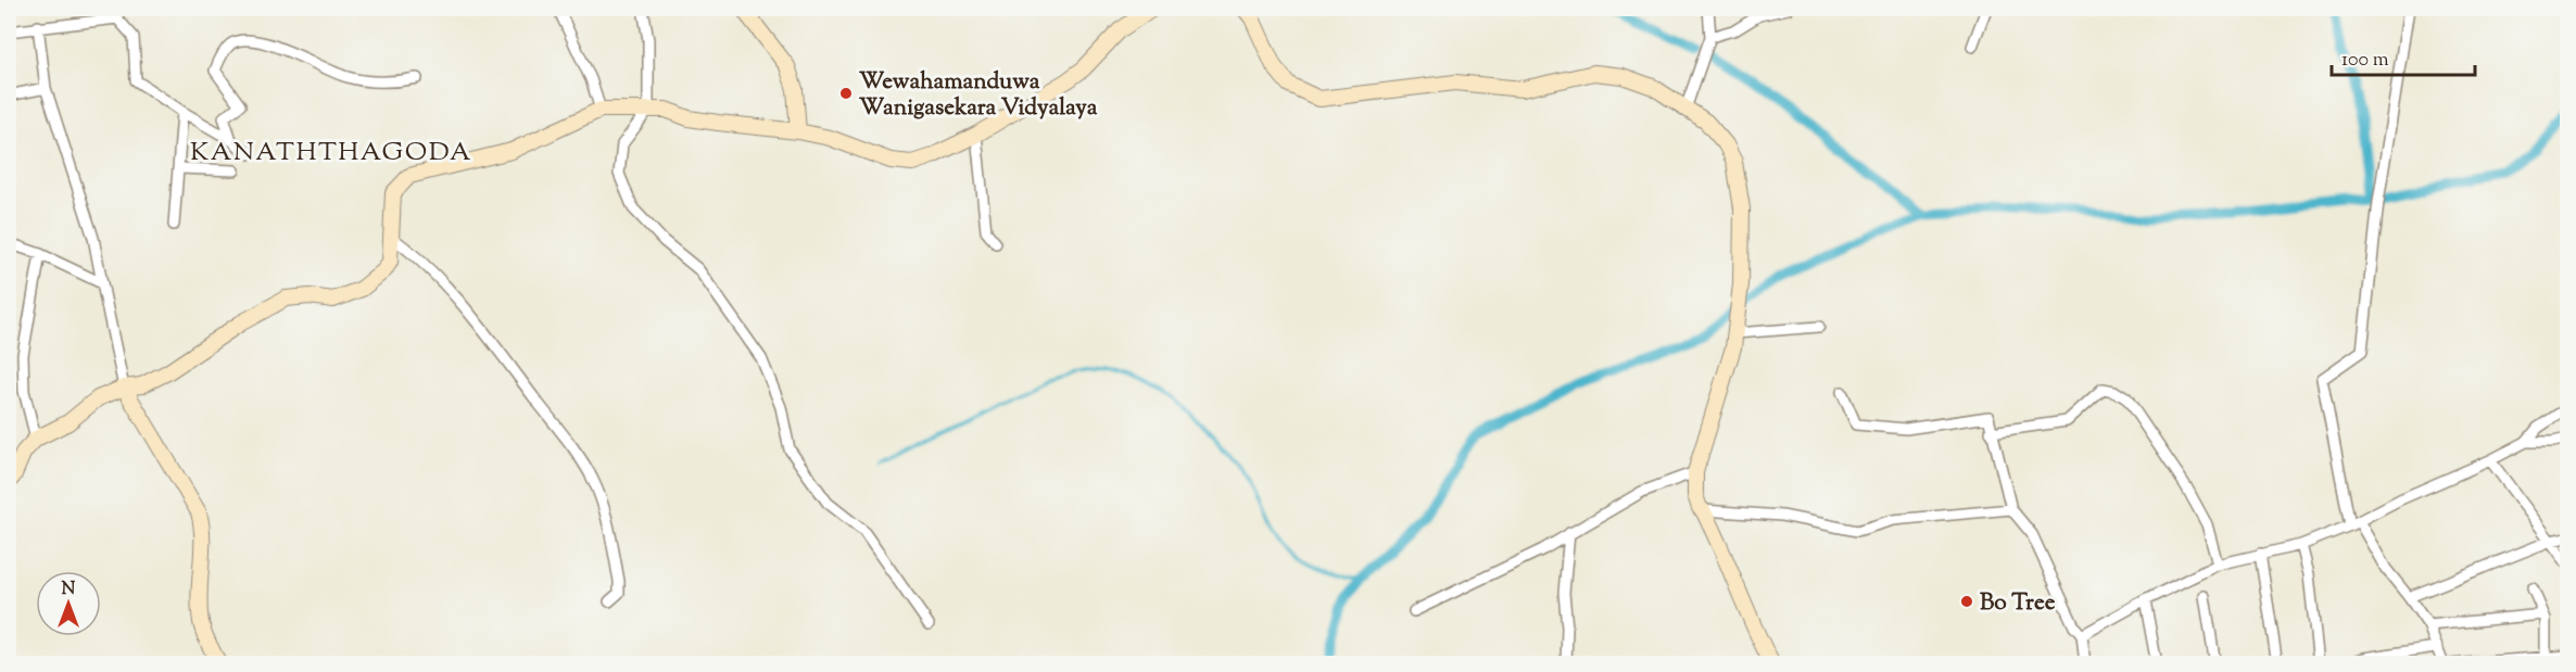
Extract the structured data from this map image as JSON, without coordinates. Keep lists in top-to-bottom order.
{
  "districts": ["KANATHTHAGODA"],
  "places": ["Wewahamanduwa Wanigasekara Vidyalaya", "Bo Tree"],
  "scale_bar": "100 m",
  "north": "top"
}
